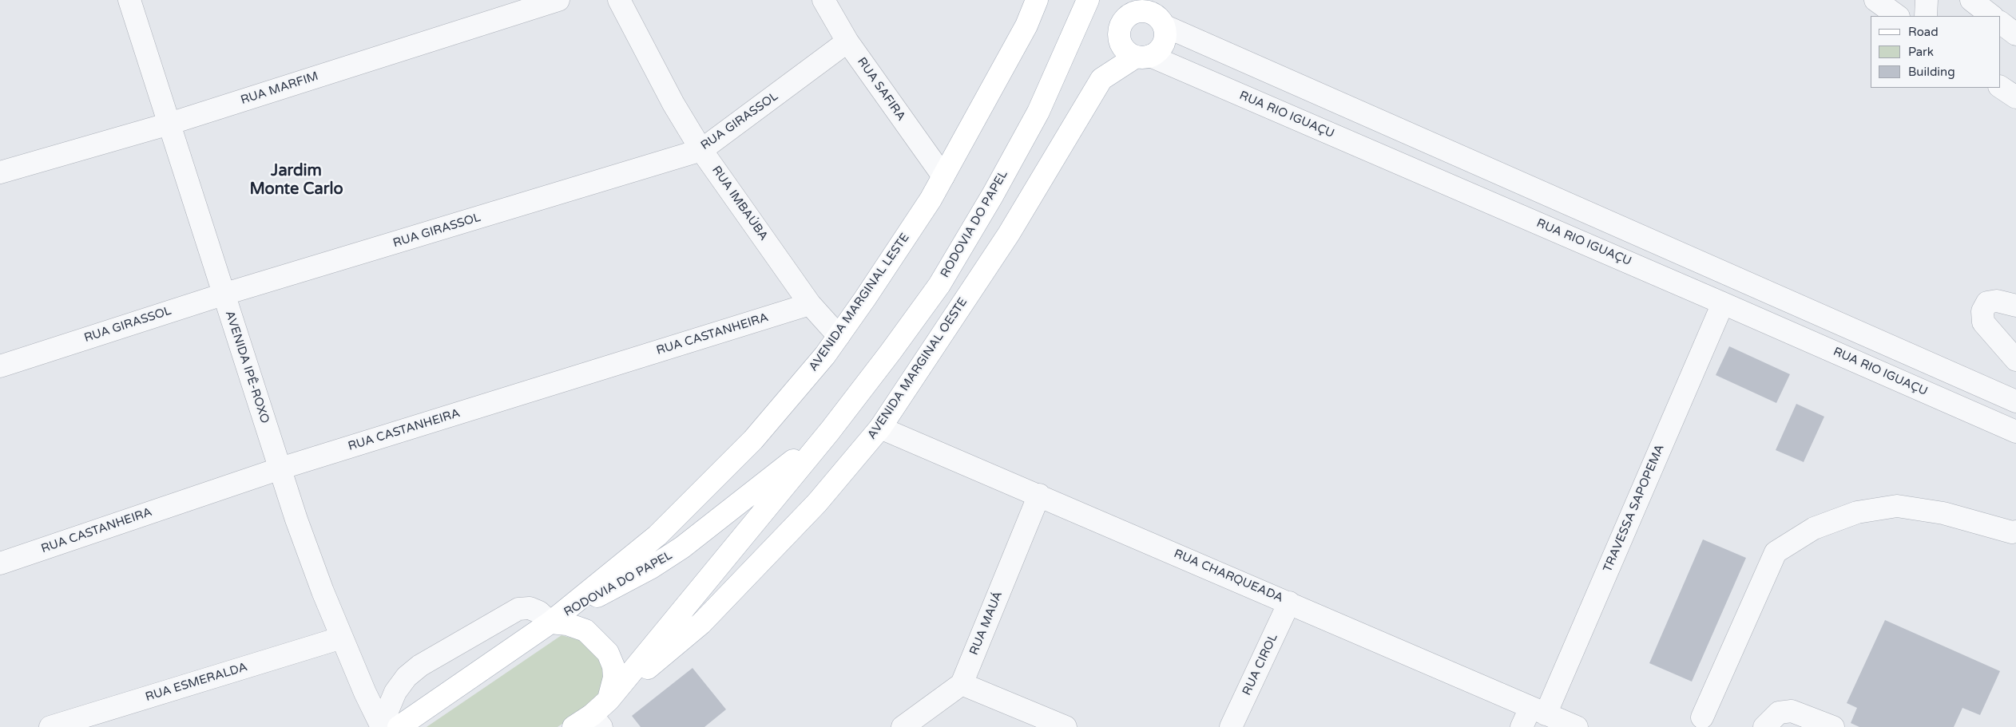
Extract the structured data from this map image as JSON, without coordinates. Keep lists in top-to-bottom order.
{
  "streets": {
    "main road": ["RODOVIA DO PAPEL", "AVENIDA MARGINAL LESTE", "AVENIDA MARGINAL OESTE"],
    "street": [
      "RUA MARFIM",
      "RUA SAFIRA",
      "RUA RIO IGUAÇU",
      "RUA GIRASSOL",
      "RUA IMBAÚBA",
      "RUA CASTANHEIRA",
      "AVENIDA IPÊ-ROXO",
      "TRAVESSA SAPOPEMA",
      "RUA CHARQUEADA",
      "RUA MAUÁ",
      "RUA CIROL",
      "RUA ESMERALDA"
    ]
  },
  "crossings": [
    ["RUA MARFIM", "AVENIDA IPÊ-ROXO"],
    ["RUA SAFIRA", "RUA GIRASSOL"],
    ["RUA SAFIRA", "AVENIDA MARGINAL LESTE"],
    ["RUA RIO IGUAÇU", "AVENIDA MARGINAL OESTE"],
    ["RUA RIO IGUAÇU", "TRAVESSA SAPOPEMA"],
    ["RUA GIRASSOL", "RUA IMBAÚBA"],
    ["RUA GIRASSOL", "AVENIDA IPÊ-ROXO"],
    ["RUA IMBAÚBA", "AVENIDA MARGINAL LESTE"],
    ["RUA IMBAÚBA", "RUA CASTANHEIRA"],
    ["RODOVIA DO PAPEL", "AVENIDA MARGINAL LESTE"],
    ["RODOVIA DO PAPEL", "AVENIDA IPÊ-ROXO"],
    ["RODOVIA DO PAPEL", "AVENIDA MARGINAL OESTE"],
    ["RUA CASTANHEIRA", "AVENIDA IPÊ-ROXO"],
    ["AVENIDA IPÊ-ROXO", "RUA ESMERALDA"],
    ["AVENIDA MARGINAL OESTE", "RUA CHARQUEADA"],
    ["TRAVESSA SAPOPEMA", "RUA CHARQUEADA"],
    ["RUA CHARQUEADA", "RUA MAUÁ"],
    ["RUA CHARQUEADA", "RUA CIROL"]
  ],
  "districts": ["Jardim Monte Carlo"],
  "legend": ["Road", "Park", "Building"]
}
